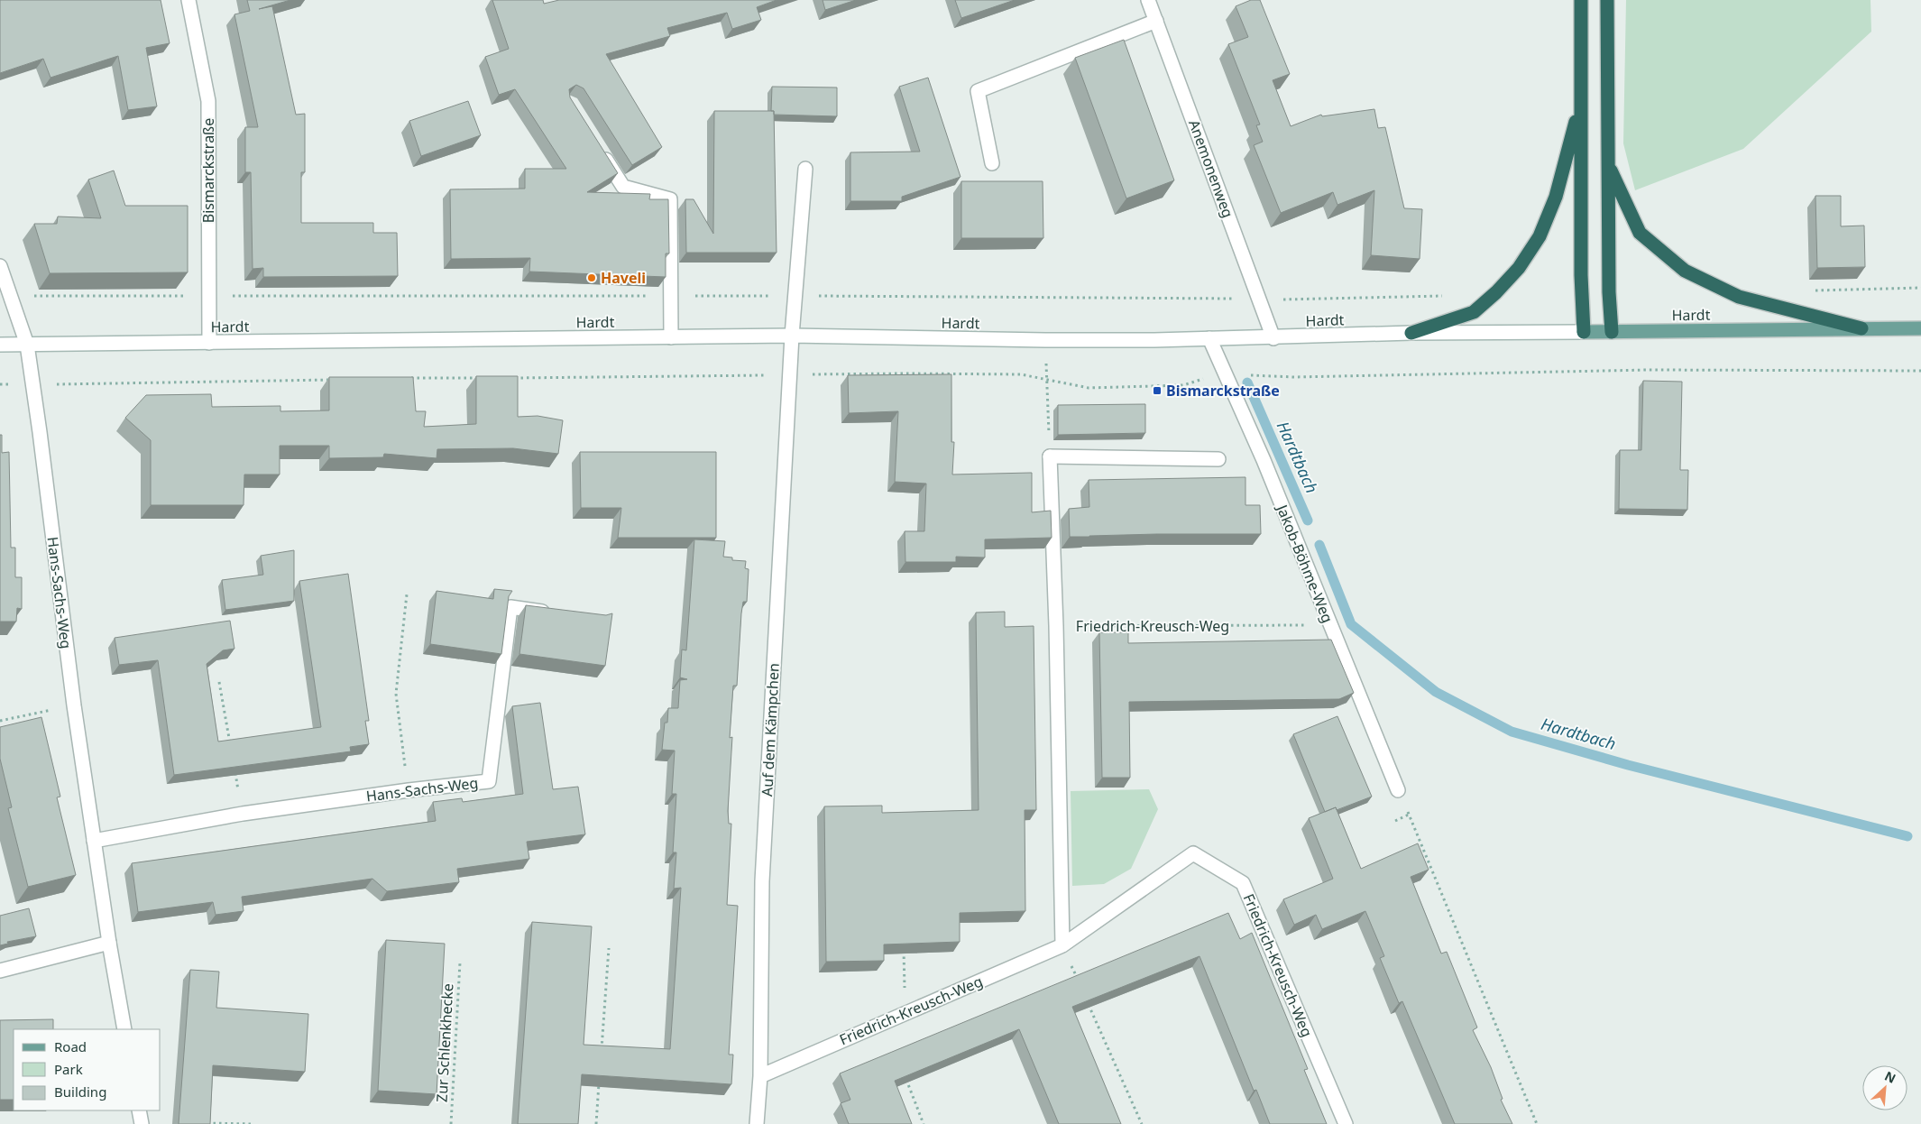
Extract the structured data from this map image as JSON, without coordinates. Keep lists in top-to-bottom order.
{
  "streets": {
    "main road": ["Hardt"],
    "street": [
      "Anemonenweg",
      "Bismarckstraße",
      "Jakob-Böhme-Weg",
      "Hans-Sachs-Weg",
      "Friedrich-Kreusch-Weg",
      "Auf dem Kämpchen"
    ],
    "path": ["Zur Schlenkhecke"]
  },
  "crossings": [
    ["Anemonenweg", "Hardt"],
    ["Bismarckstraße", "Hardt"],
    ["Hardt", "Jakob-Böhme-Weg"],
    ["Hardt", "Hans-Sachs-Weg"],
    ["Hardt", "Auf dem Kämpchen"],
    ["Jakob-Böhme-Weg", "Friedrich-Kreusch-Weg"],
    ["Friedrich-Kreusch-Weg", "Auf dem Kämpchen"]
  ],
  "water": ["Hardtbach"],
  "places": {
    "other": ["Haveli"],
    "transit": ["Bismarckstraße"]
  },
  "legend": ["Road", "Park", "Building"],
  "north": "top right"
}
